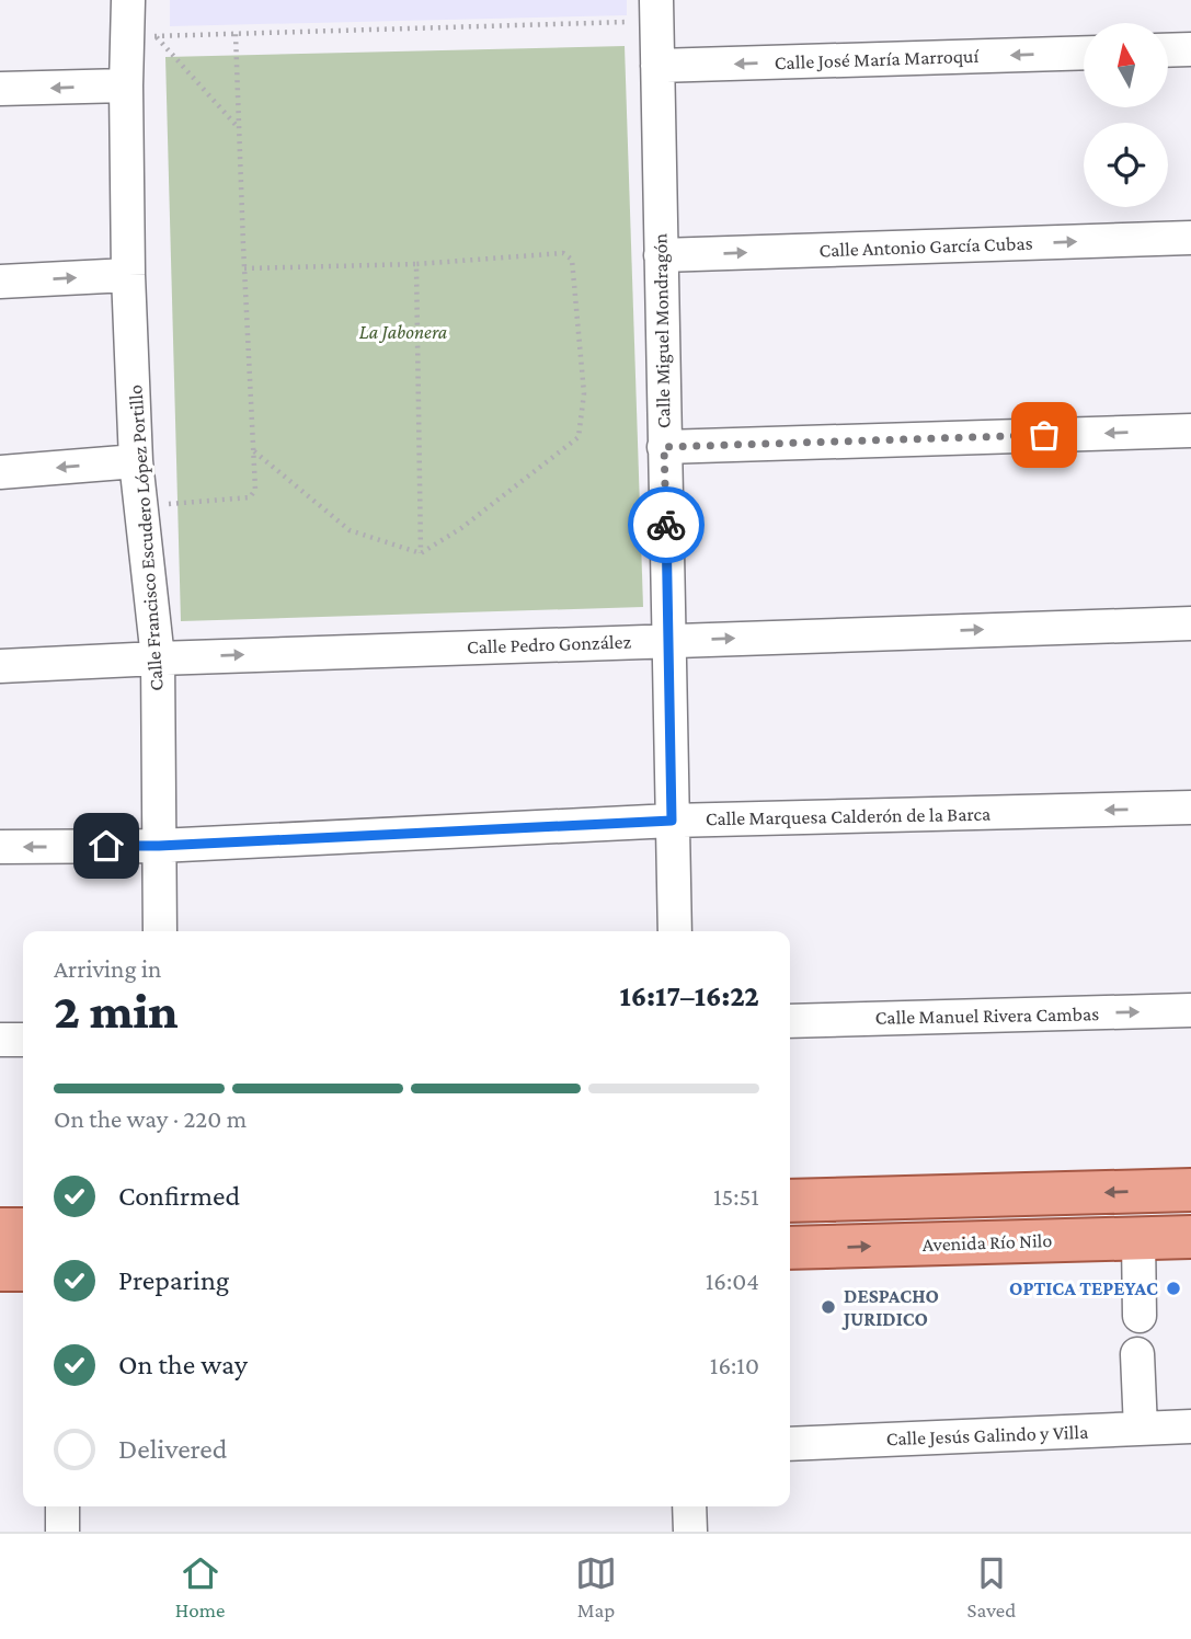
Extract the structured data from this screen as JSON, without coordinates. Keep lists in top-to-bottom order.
{
  "streets": {
    "main road": ["Avenida Río Nilo"],
    "street": [
      "Calle José María Marroquí",
      "Calle Antonio García Cubas",
      "Calle Miguel Mondragón",
      "Calle Francisco Escudero López Portillo",
      "Calle Pedro González",
      "Calle Marquesa Calderón de la Barca",
      "Calle Manuel Rivera Cambas",
      "Calle Jesús Galindo y Villa"
    ]
  },
  "crossings": [
    ["Calle José María Marroquí", "Calle Miguel Mondragón"],
    ["Calle Antonio García Cubas", "Calle Miguel Mondragón"],
    ["Calle Miguel Mondragón", "Calle Pedro González"],
    ["Calle Miguel Mondragón", "Calle Marquesa Calderón de la Barca"],
    ["Calle Francisco Escudero López Portillo", "Calle Pedro González"],
    ["Calle Francisco Escudero López Portillo", "Calle Marquesa Calderón de la Barca"]
  ],
  "one_way": ["Calle José María Marroquí", "Calle Marquesa Calderón de la Barca", "Calle Manuel Rivera Cambas"],
  "parks": ["La Jabonera"],
  "places": ["OPTICA TEPEYAC", "DESPACHO JURIDICO"],
  "north": "top",
  "page": {
    "heading": ["2 min", "Arriving in", "16:17–16:22"],
    "bar": "On the way · 220 m",
    "list": [
      ["Confirmed", "15:51"],
      ["Preparing", "16:04"],
      ["On the way", "16:10"],
      "Delivered"
    ],
    "tabs": ["Home", "Map", "Saved"]
  }
}
